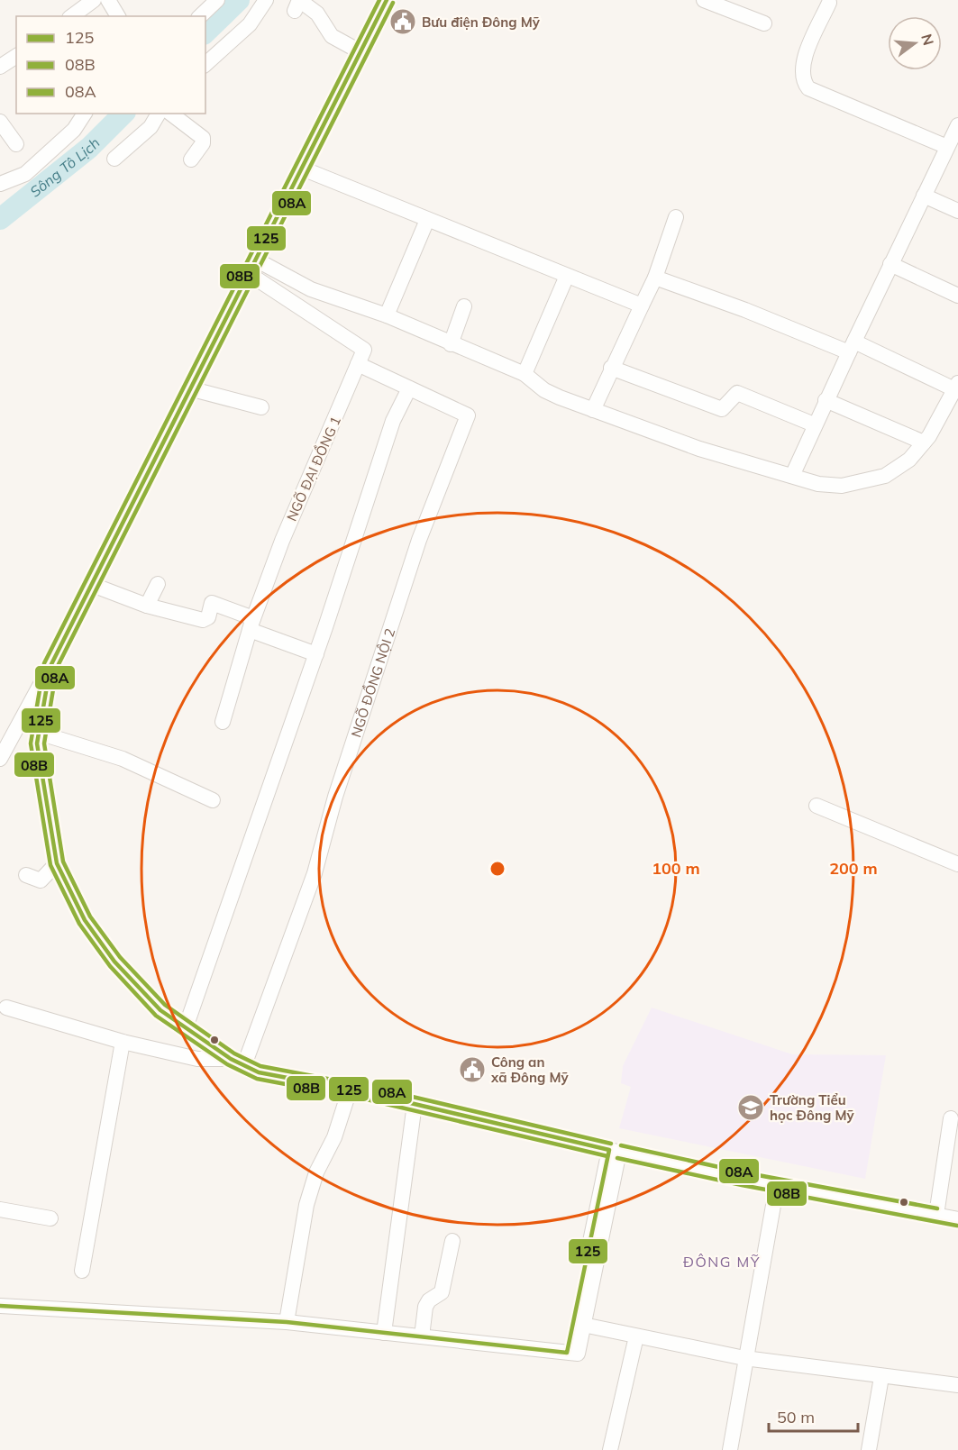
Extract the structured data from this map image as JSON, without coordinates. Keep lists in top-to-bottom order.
{
  "streets": {
    "street": ["NGÕ ĐẠI ĐỒNG 1", "NGÕ ĐỒNG NỘI 2"]
  },
  "crossings": [
    ["NGÕ ĐẠI ĐỒNG 1", "NGÕ ĐỒNG NỘI 2"]
  ],
  "districts": ["ĐÔNG MỸ"],
  "water": ["Sông Tô Lịch"],
  "places": {
    "public building": ["Bưu điện Đông Mỹ", "Công an xã Đông Mỹ"],
    "school or university": ["Trường Tiểu học Đông Mỹ"]
  },
  "lines": ["transit line 125", "transit line 08B", "transit line 08A"],
  "legend": ["125", "08B", "08A"],
  "scale_bar": "50 m",
  "north": "right",
  "rings": ["100 m", "200 m"]
}
